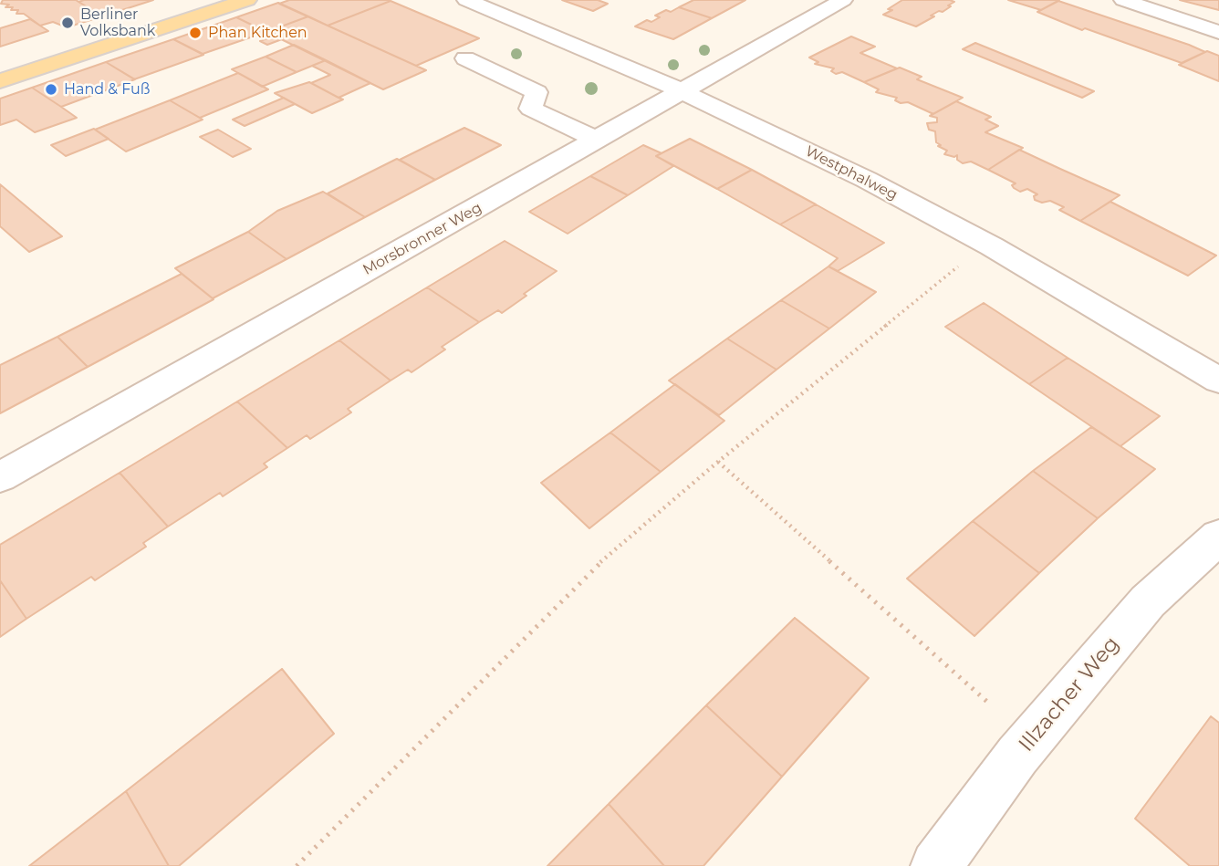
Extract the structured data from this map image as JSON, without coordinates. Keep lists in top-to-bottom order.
{
  "streets": {
    "street": ["Westphalweg", "Morsbronner Weg", "Illzacher Weg"]
  },
  "crossings": [
    ["Westphalweg", "Morsbronner Weg"]
  ],
  "places": ["Berliner Volksbank", "Phan Kitchen", "Hand & Fuß"]
}
